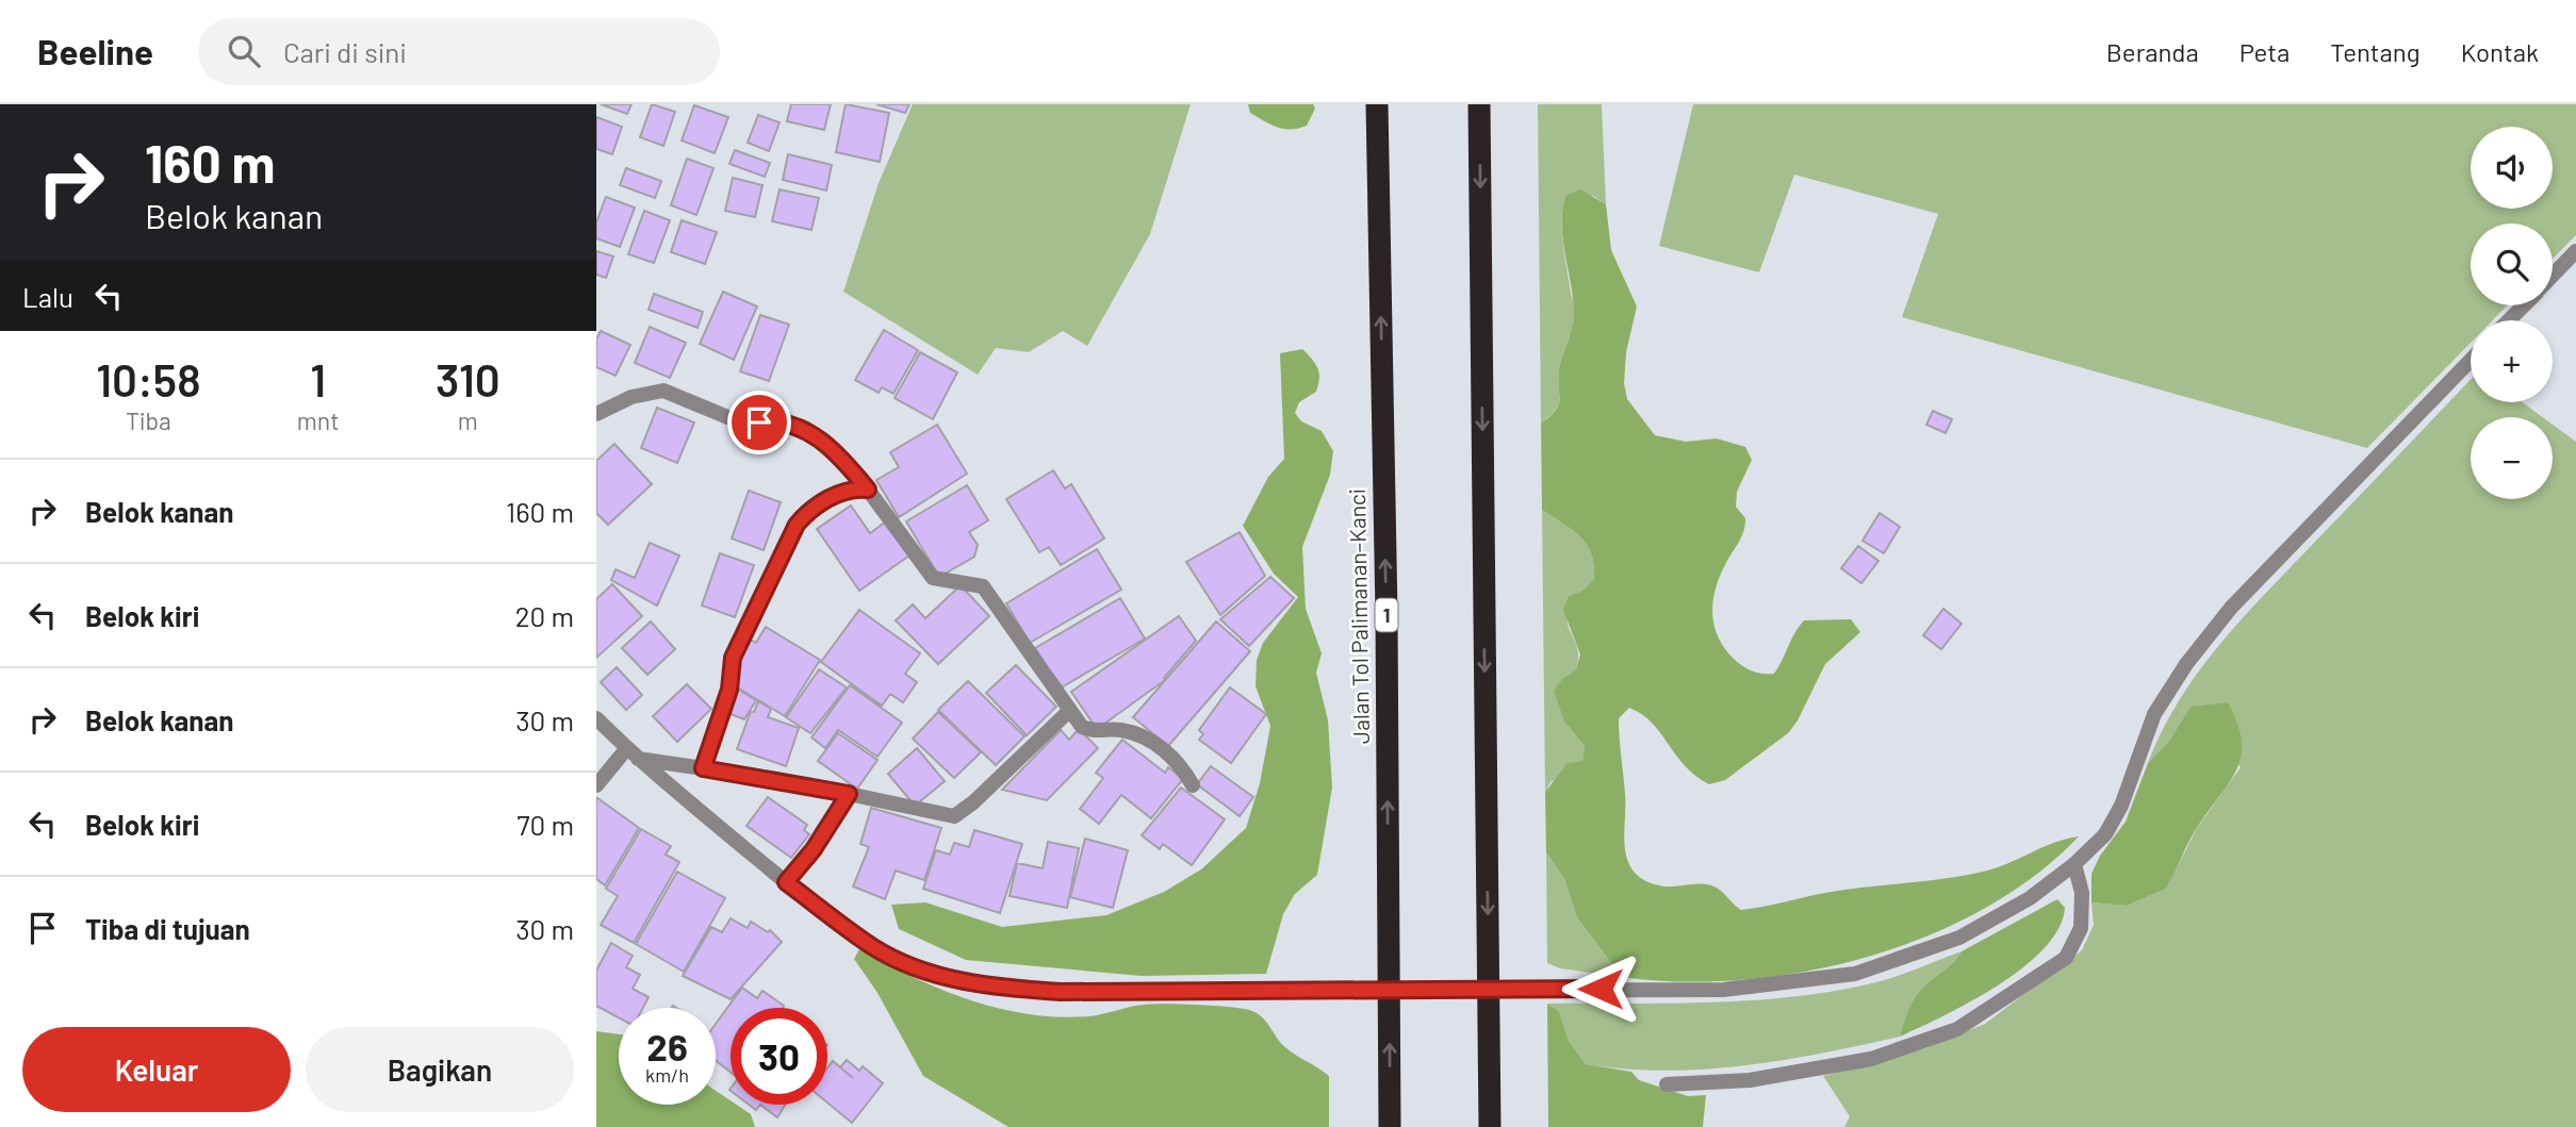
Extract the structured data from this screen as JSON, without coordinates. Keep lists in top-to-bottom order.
{
  "streets": {
    "highway": ["1", "Jalan Tol Palimanan–Kanci"]
  },
  "page": {
    "header": "Beeline",
    "search": "Cari di sini",
    "nav": [
      "Beranda",
      "Peta",
      "Tentang",
      "Kontak"
    ],
    "turn": ["160 m", "Belok kanan"],
    "map_buttons": ["+", "−"],
    "then": "Lalu",
    "eta": [
      "10:58",
      "Tiba",
      "1",
      "mnt",
      "310",
      "m"
    ],
    "list": [
      {
        "name": "Belok kanan",
        "value": "160 m"
      },
      {
        "name": "Belok kiri",
        "value": "20 m"
      },
      {
        "name": "Belok kanan",
        "value": "30 m"
      },
      {
        "name": "Belok kiri",
        "value": "70 m"
      },
      {
        "name": "Tiba di tujuan",
        "value": "30 m"
      }
    ],
    "speed": "26 km/h",
    "limit": "30",
    "buttons": ["Keluar", "Bagikan"]
  }
}
